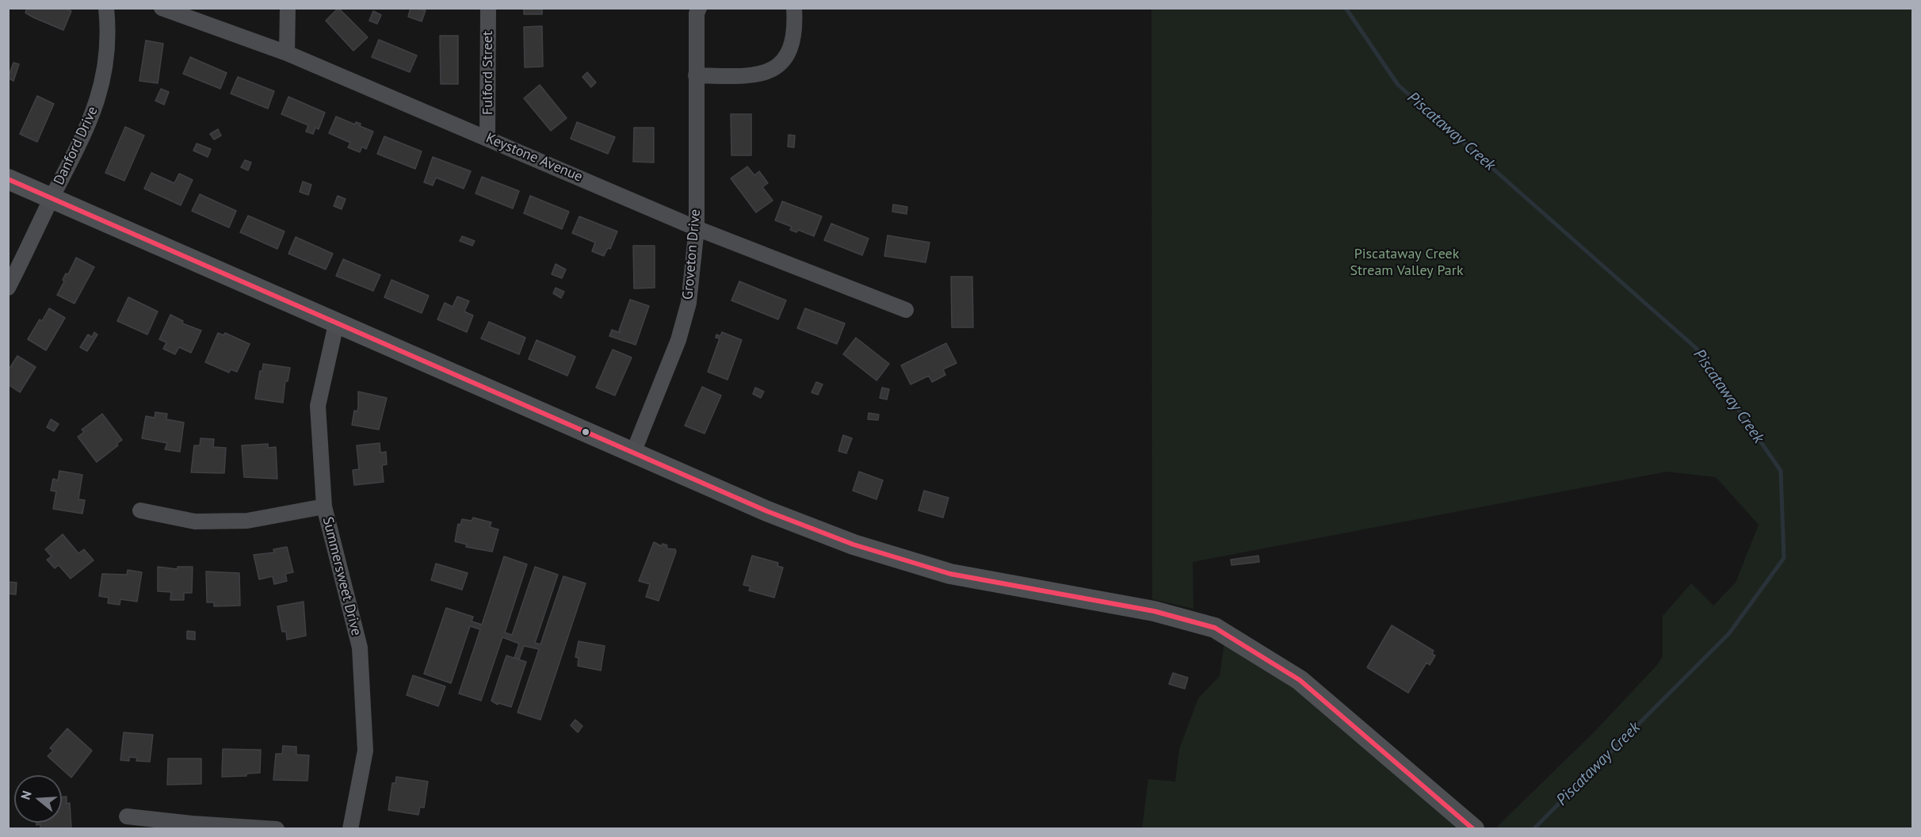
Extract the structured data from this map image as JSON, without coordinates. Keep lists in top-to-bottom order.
{
  "streets": {
    "street": [
      "Fulford Street",
      "Danford Drive",
      "Keystone Avenue",
      "Groveton Drive",
      "Summersweet Drive"
    ]
  },
  "crossings": [
    ["Fulford Street", "Keystone Avenue"],
    ["Keystone Avenue", "Groveton Drive"]
  ],
  "water": ["Piscataway Creek"],
  "parks": ["Piscataway Creek Stream Valley Park"],
  "north": "left"
}
